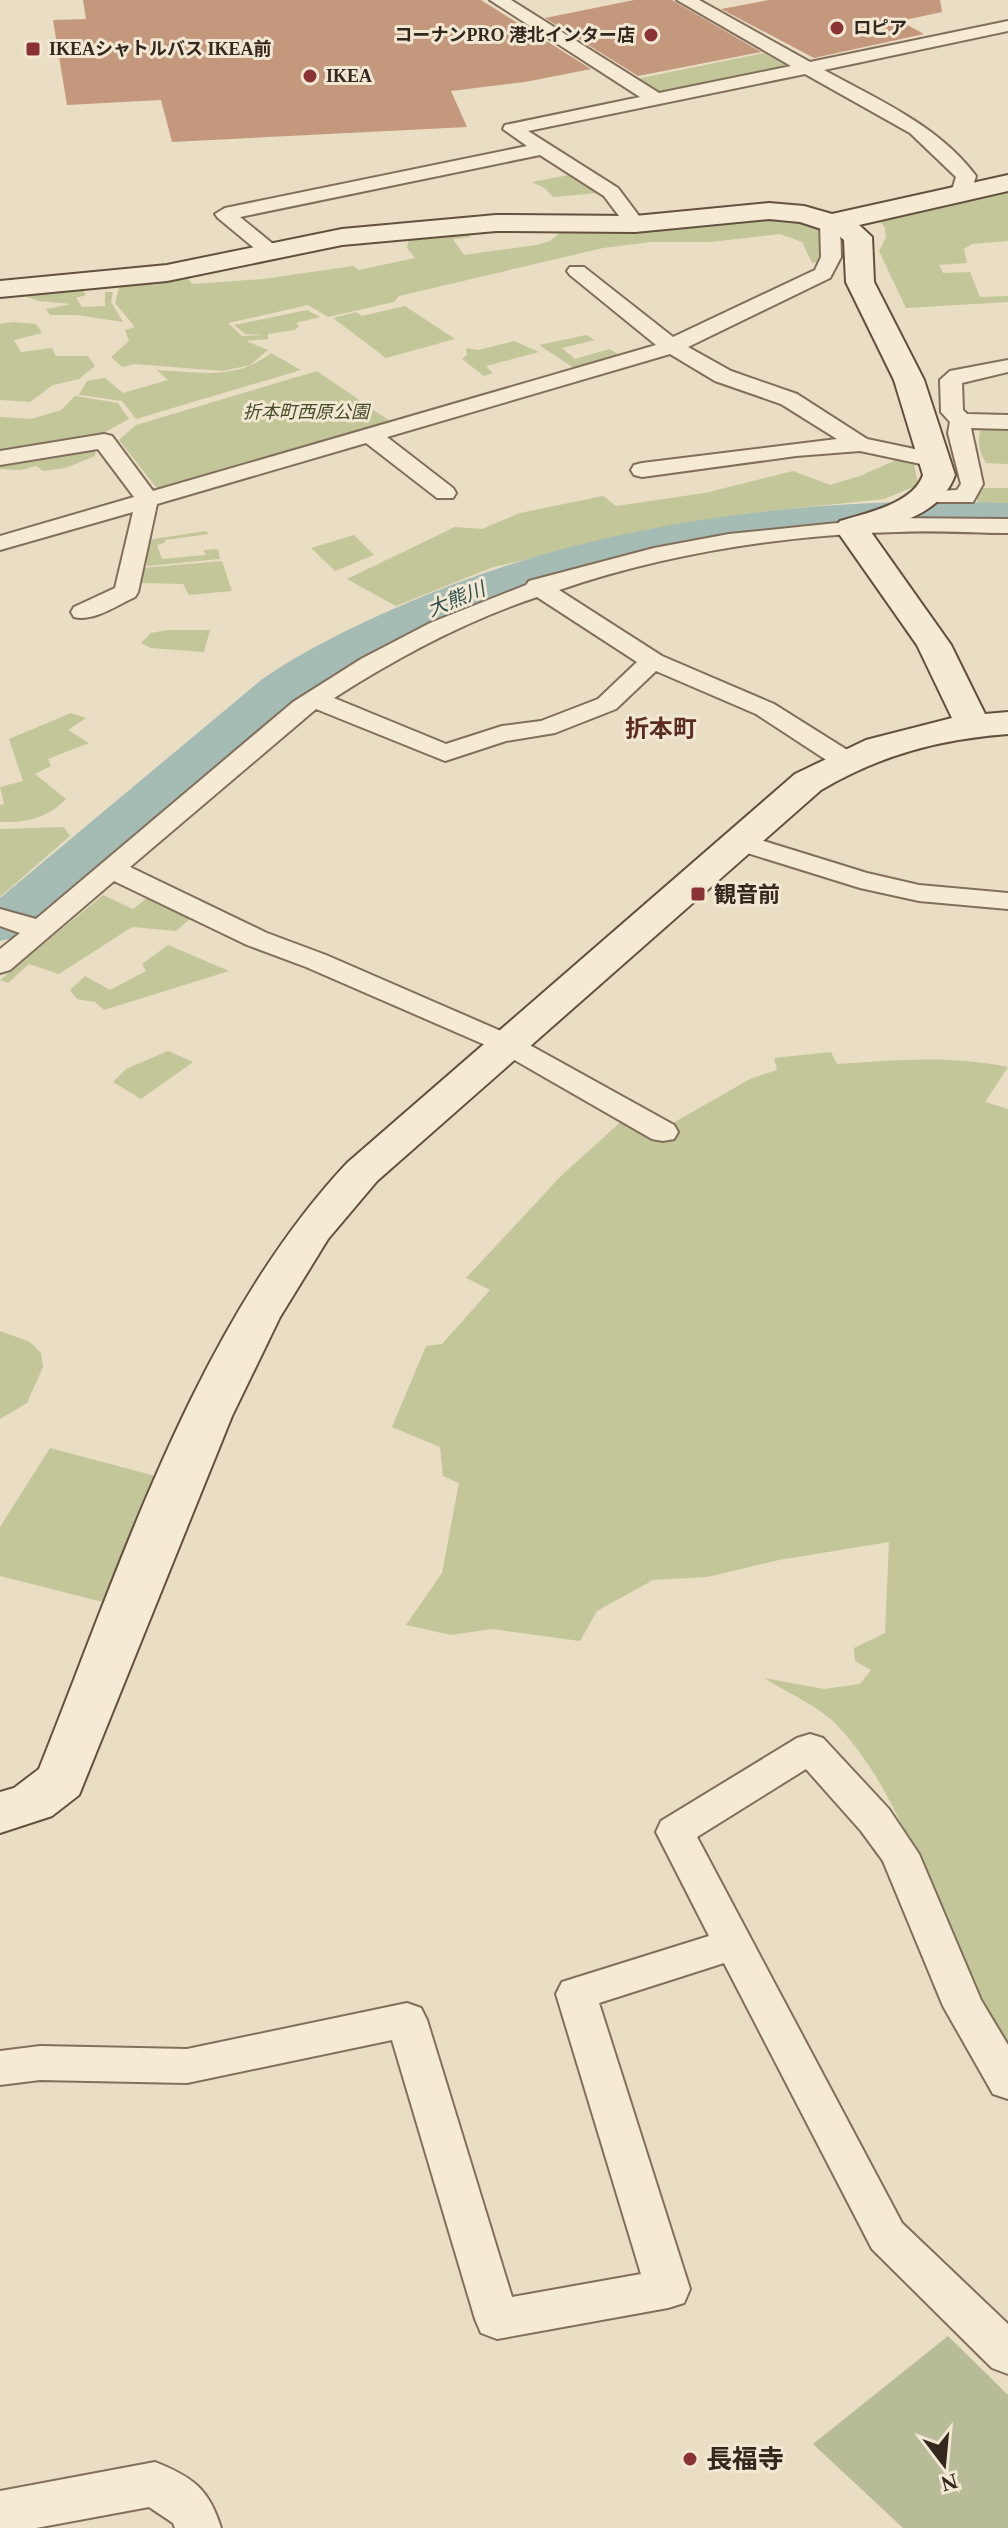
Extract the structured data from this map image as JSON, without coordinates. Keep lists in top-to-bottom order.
{
  "districts": ["折本町"],
  "water": ["大熊川"],
  "parks": ["折本町西原公園"],
  "places": {
    "other": [
      "ロピア",
      "コーナンPRO 港北インター店",
      "IKEA",
      "長福寺"
    ],
    "transit": ["IKEAシャトルバス IKEA前", "観音前"]
  },
  "north": "bottom"
}
